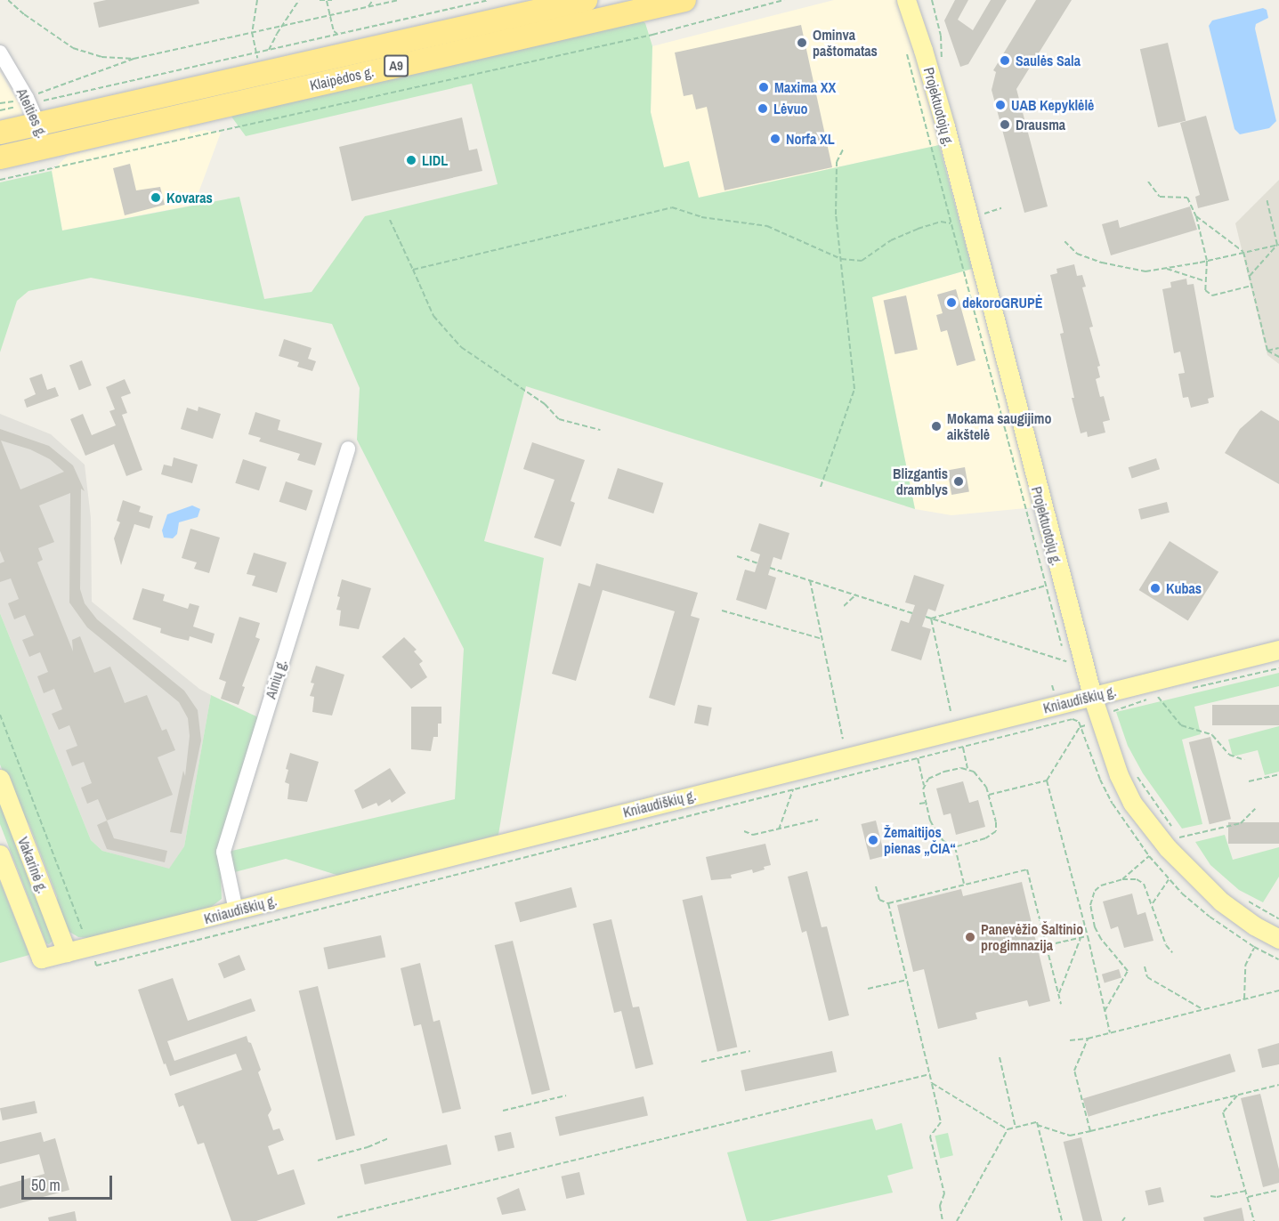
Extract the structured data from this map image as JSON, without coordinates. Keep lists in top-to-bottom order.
{
  "streets": {
    "highway": ["A9", "Klaipėdos g."],
    "main road": ["Projektuotojų g.", "Kniaudiškių g.", "Vakarinė g."],
    "street": ["Ateities g.", "Ainių g."]
  },
  "crossings": [
    ["Klaipėdos g.", "Ateities g."],
    ["Projektuotojų g.", "Kniaudiškių g."],
    ["Ainių g.", "Kniaudiškių g."],
    ["Kniaudiškių g.", "Vakarinė g."]
  ],
  "places": [
    "Ominva paštomatas",
    "Saulės Sala",
    "Maxima XX",
    "UAB Kepyklėlė",
    "Lėvuo",
    "Drausma",
    "Norfa XL",
    "LIDL",
    "Kovaras",
    "dekoroGRUPĖ",
    "Mokama saugijimo aikštelė",
    "Blizgantis dramblys",
    "Kubas",
    "Žemaitijos pienas „ČIA“",
    "Panevėžio Šaltinio progimnazija"
  ],
  "scale_bar": "50 m"
}
